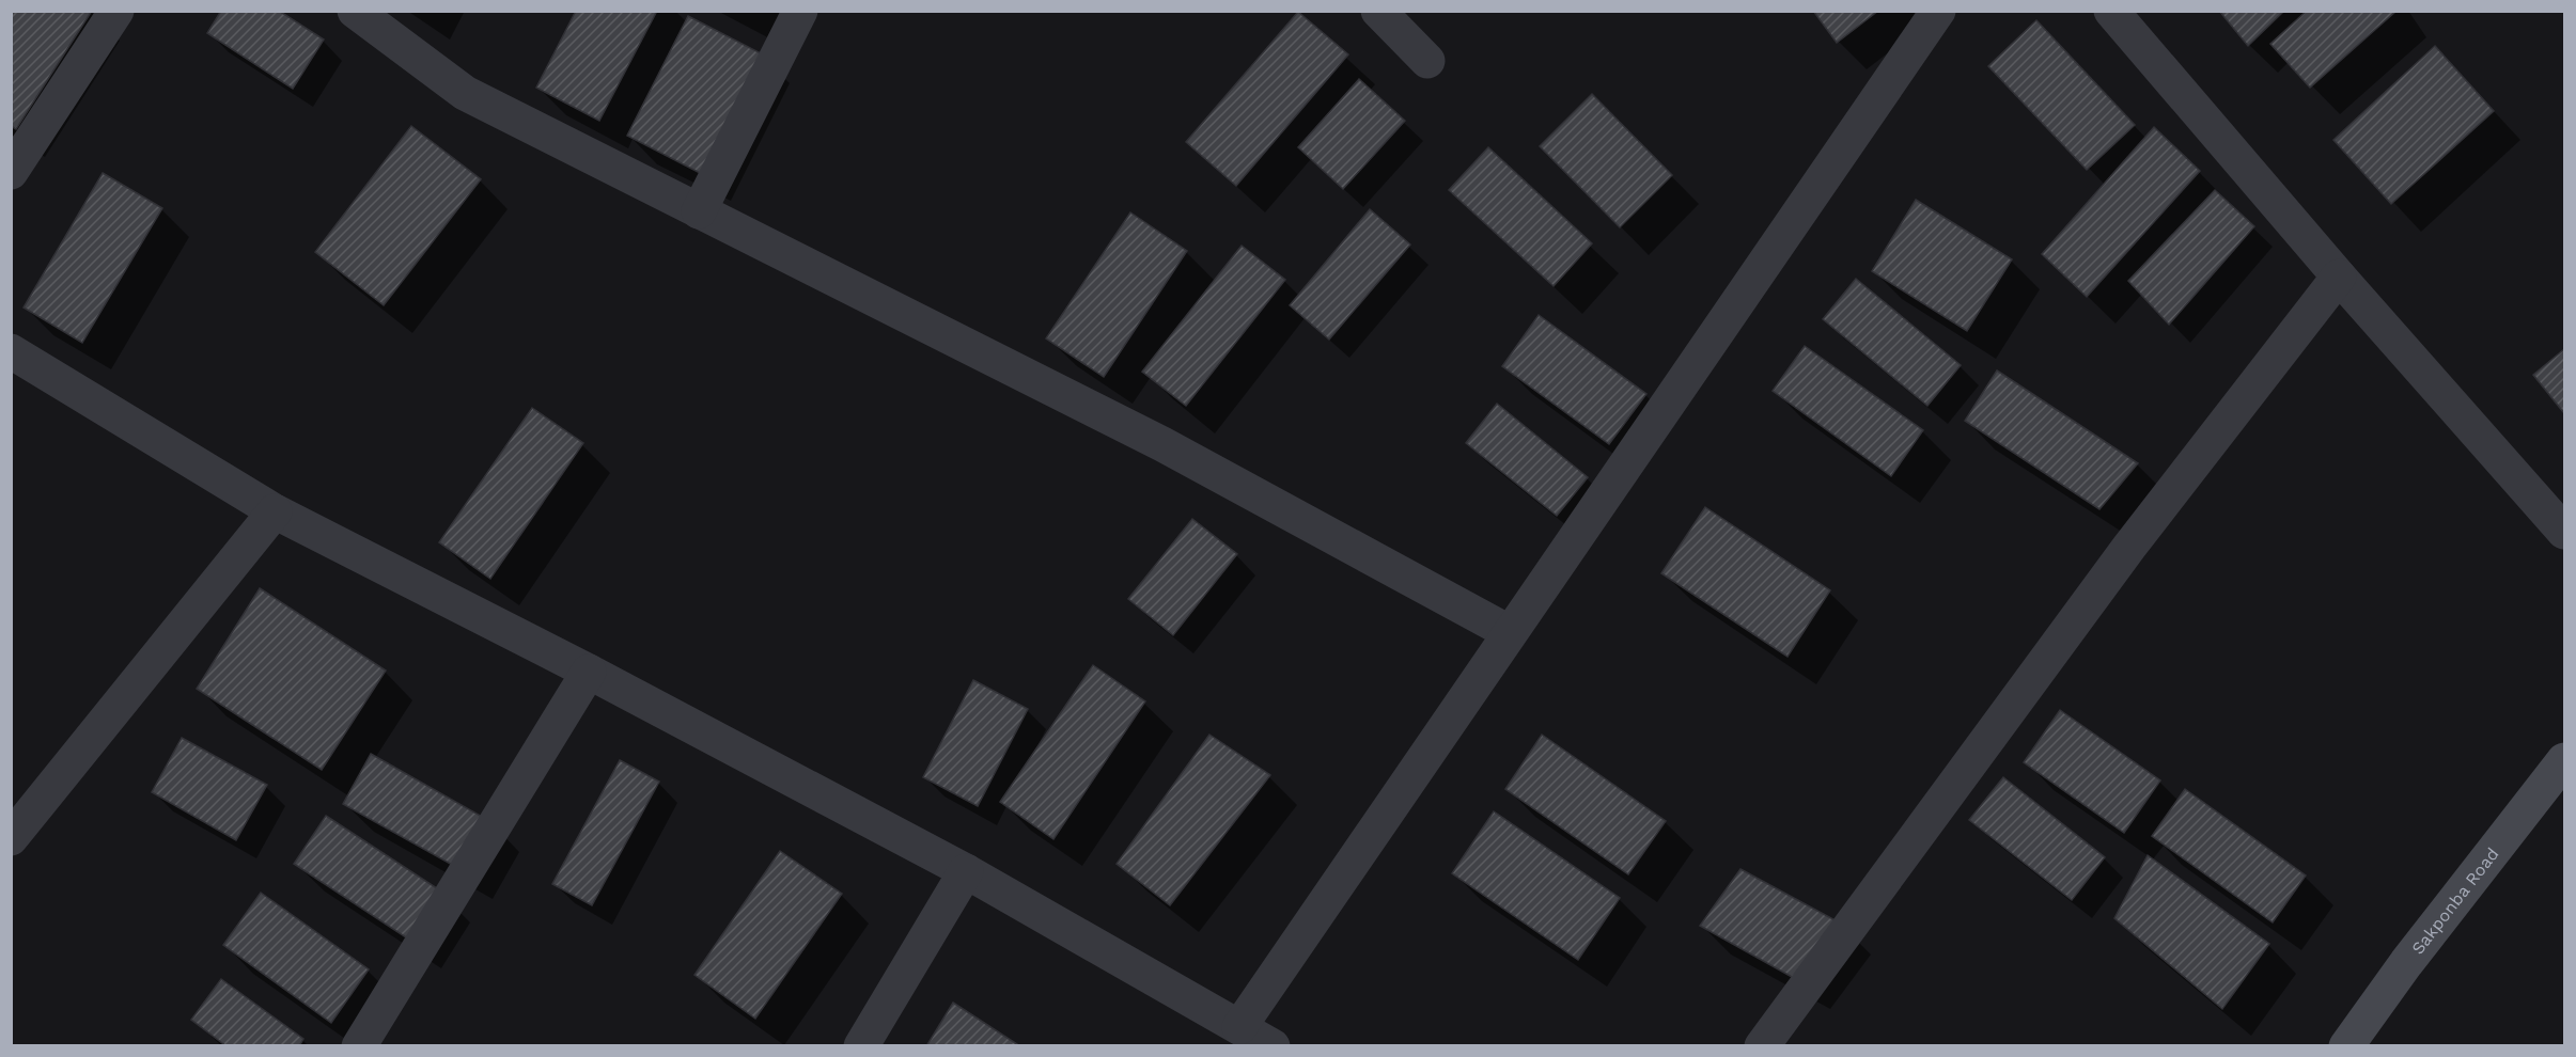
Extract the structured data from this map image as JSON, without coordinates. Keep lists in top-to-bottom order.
{
  "streets": {
    "main road": ["Sakponba Road"]
  }
}
